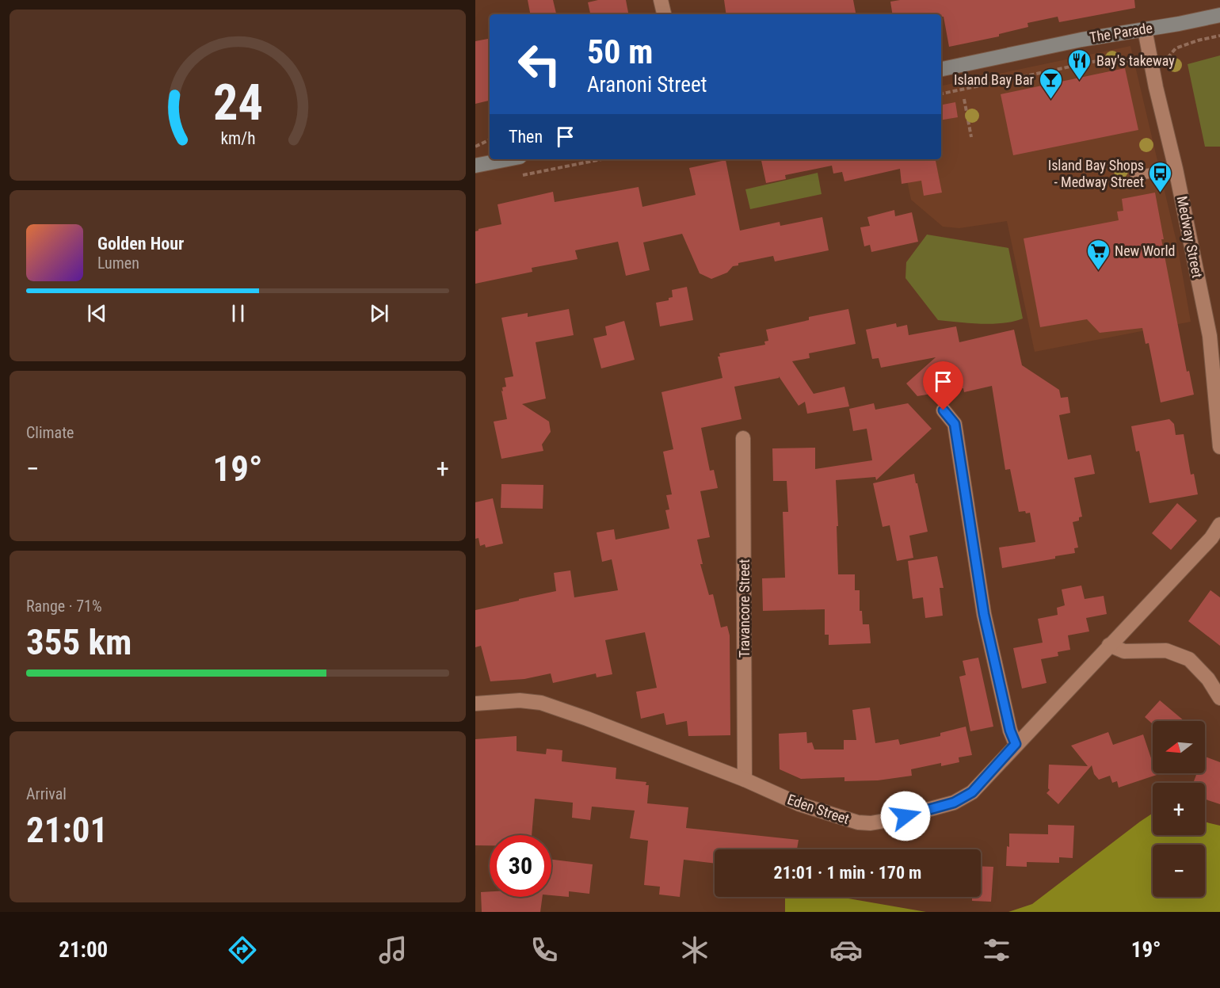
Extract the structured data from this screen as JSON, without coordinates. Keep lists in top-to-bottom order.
{
  "streets": {
    "main road": ["The Parade"],
    "street": ["Medway Street", "Travancore Street", "Eden Street"]
  },
  "crossings": [
    ["The Parade", "Medway Street"],
    ["Travancore Street", "Eden Street"]
  ],
  "places": {
    "restaurant": ["Bay's takeway"],
    "bar": ["Island Bay Bar"],
    "bus stop": ["Island Bay Shops - Medway Street"],
    "supermarket": ["New World"]
  },
  "north": "left",
  "page": {
    "turn": ["50 m", "Aranoni Street"],
    "then": "Then",
    "song": ["Golden Hour", "Lumen"],
    "tile": [
      "Climate",
      ["Range · 71%", "355 km"],
      ["Arrival", "21:01"]
    ],
    "heat": ["−", "19°", "+"],
    "map_buttons": ["+", "−"],
    "limit": "30",
    "trip": "21:01 · 1 min · 170 m",
    "tabs": ["21:00", "19°"],
    "gauge": ["24", "km/h"]
  }
}
